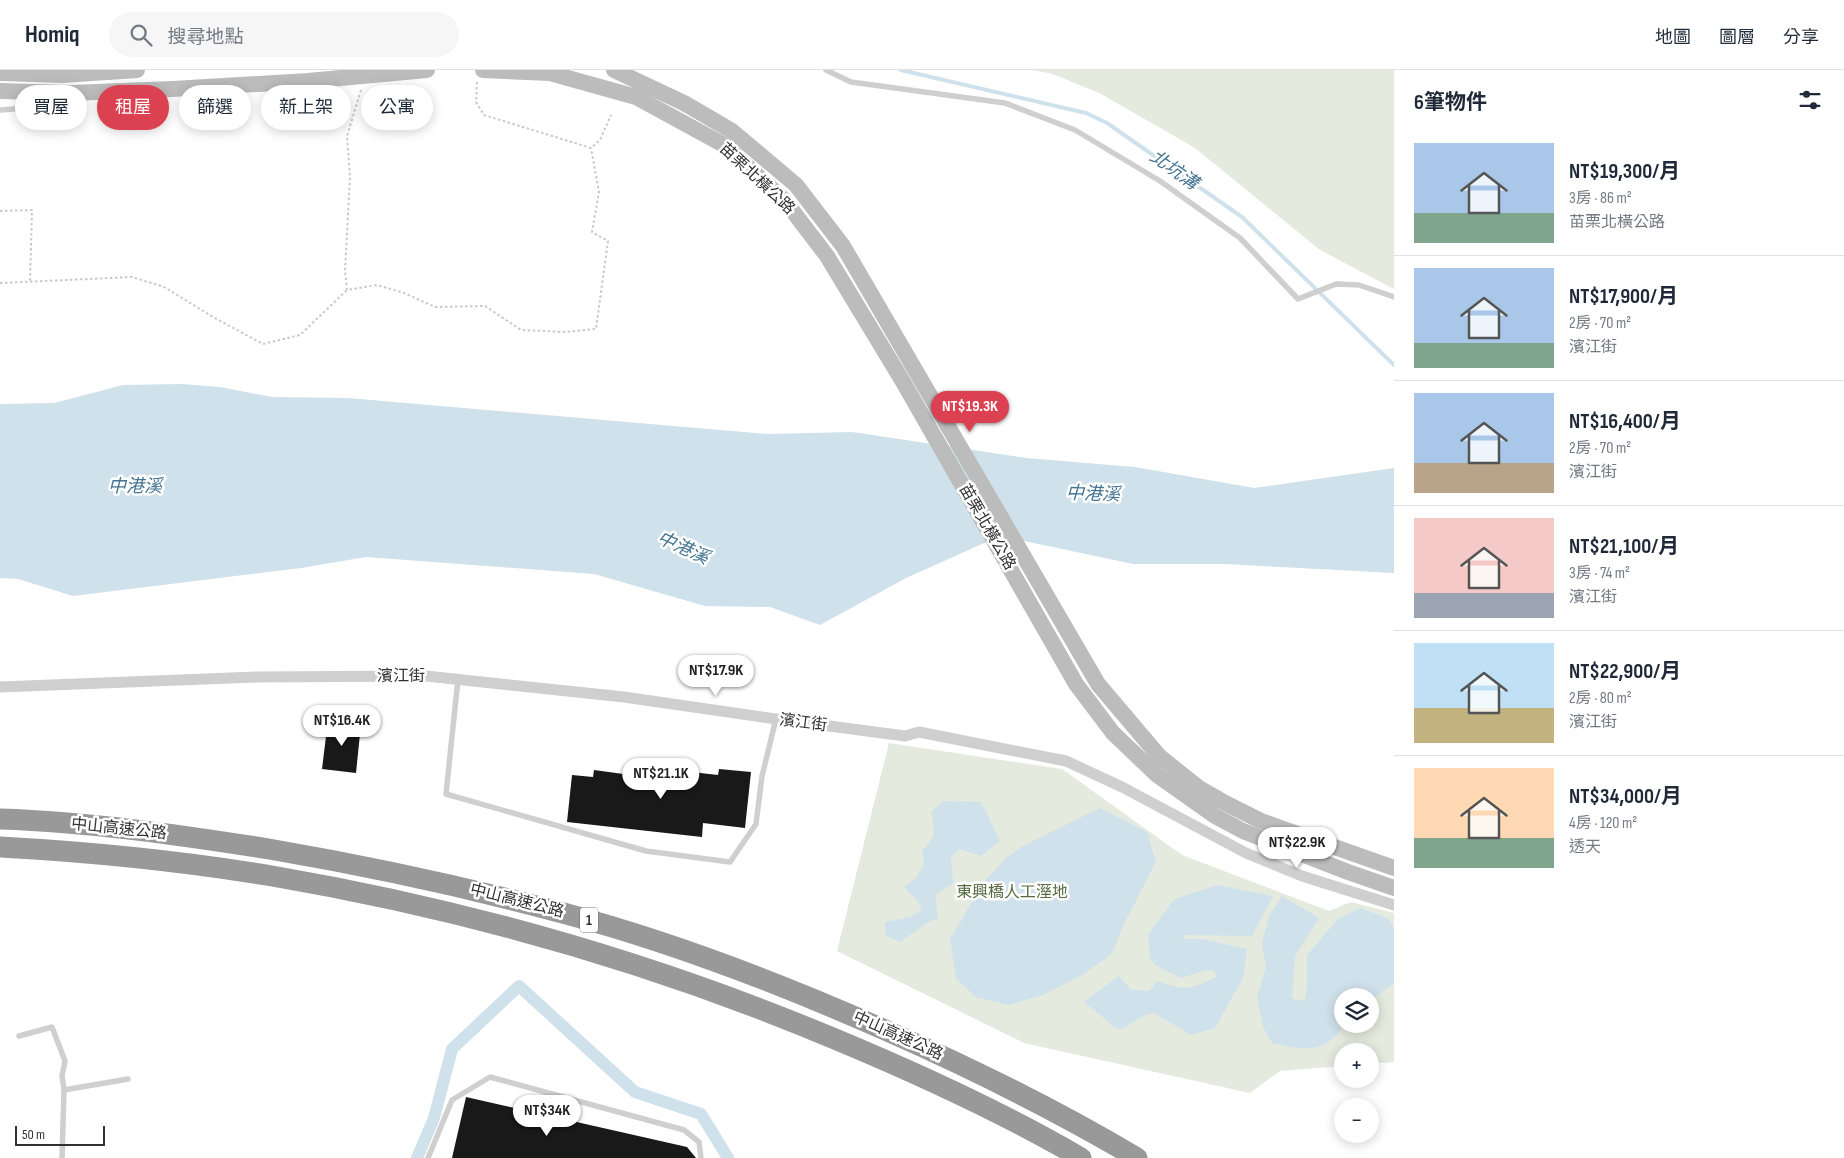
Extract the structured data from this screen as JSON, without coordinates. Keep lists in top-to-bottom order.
{
  "streets": {
    "highway": ["中山高速公路", "1"],
    "main road": ["苗栗北橫公路"],
    "street": ["濱江街"]
  },
  "water": ["北坑溝", "中港溪"],
  "parks": ["東興橋人工溼地"],
  "scale_bar": "50 m",
  "page": {
    "header": "Homiq",
    "search": "搜尋地點",
    "nav": ["地圖", "圖層", "分享"],
    "heading": "6筆物件",
    "chip": [
      "買屋",
      "租屋",
      "篩選",
      "新上架",
      "公寓"
    ],
    "list": [
      {
        "name": "NT$19,300/月",
        "note": "3房 · 86 m² · 苗栗北橫公路"
      },
      {
        "name": "NT$17,900/月",
        "note": "2房 · 70 m² · 濱江街"
      },
      {
        "name": "NT$16,400/月",
        "note": "2房 · 70 m² · 濱江街"
      },
      {
        "name": "NT$21,100/月",
        "note": "3房 · 74 m² · 濱江街"
      },
      {
        "name": "NT$22,900/月",
        "note": "2房 · 80 m² · 濱江街"
      },
      {
        "name": "NT$34,000/月",
        "note": "4房 · 120 m² · 透天"
      }
    ],
    "price": [
      "NT$19.3K",
      "NT$17.9K",
      "NT$16.4K",
      "NT$21.1K",
      "NT$22.9K",
      "NT$34K"
    ],
    "map_buttons": ["+", "−"],
    "scale": "50 m"
  }
}
